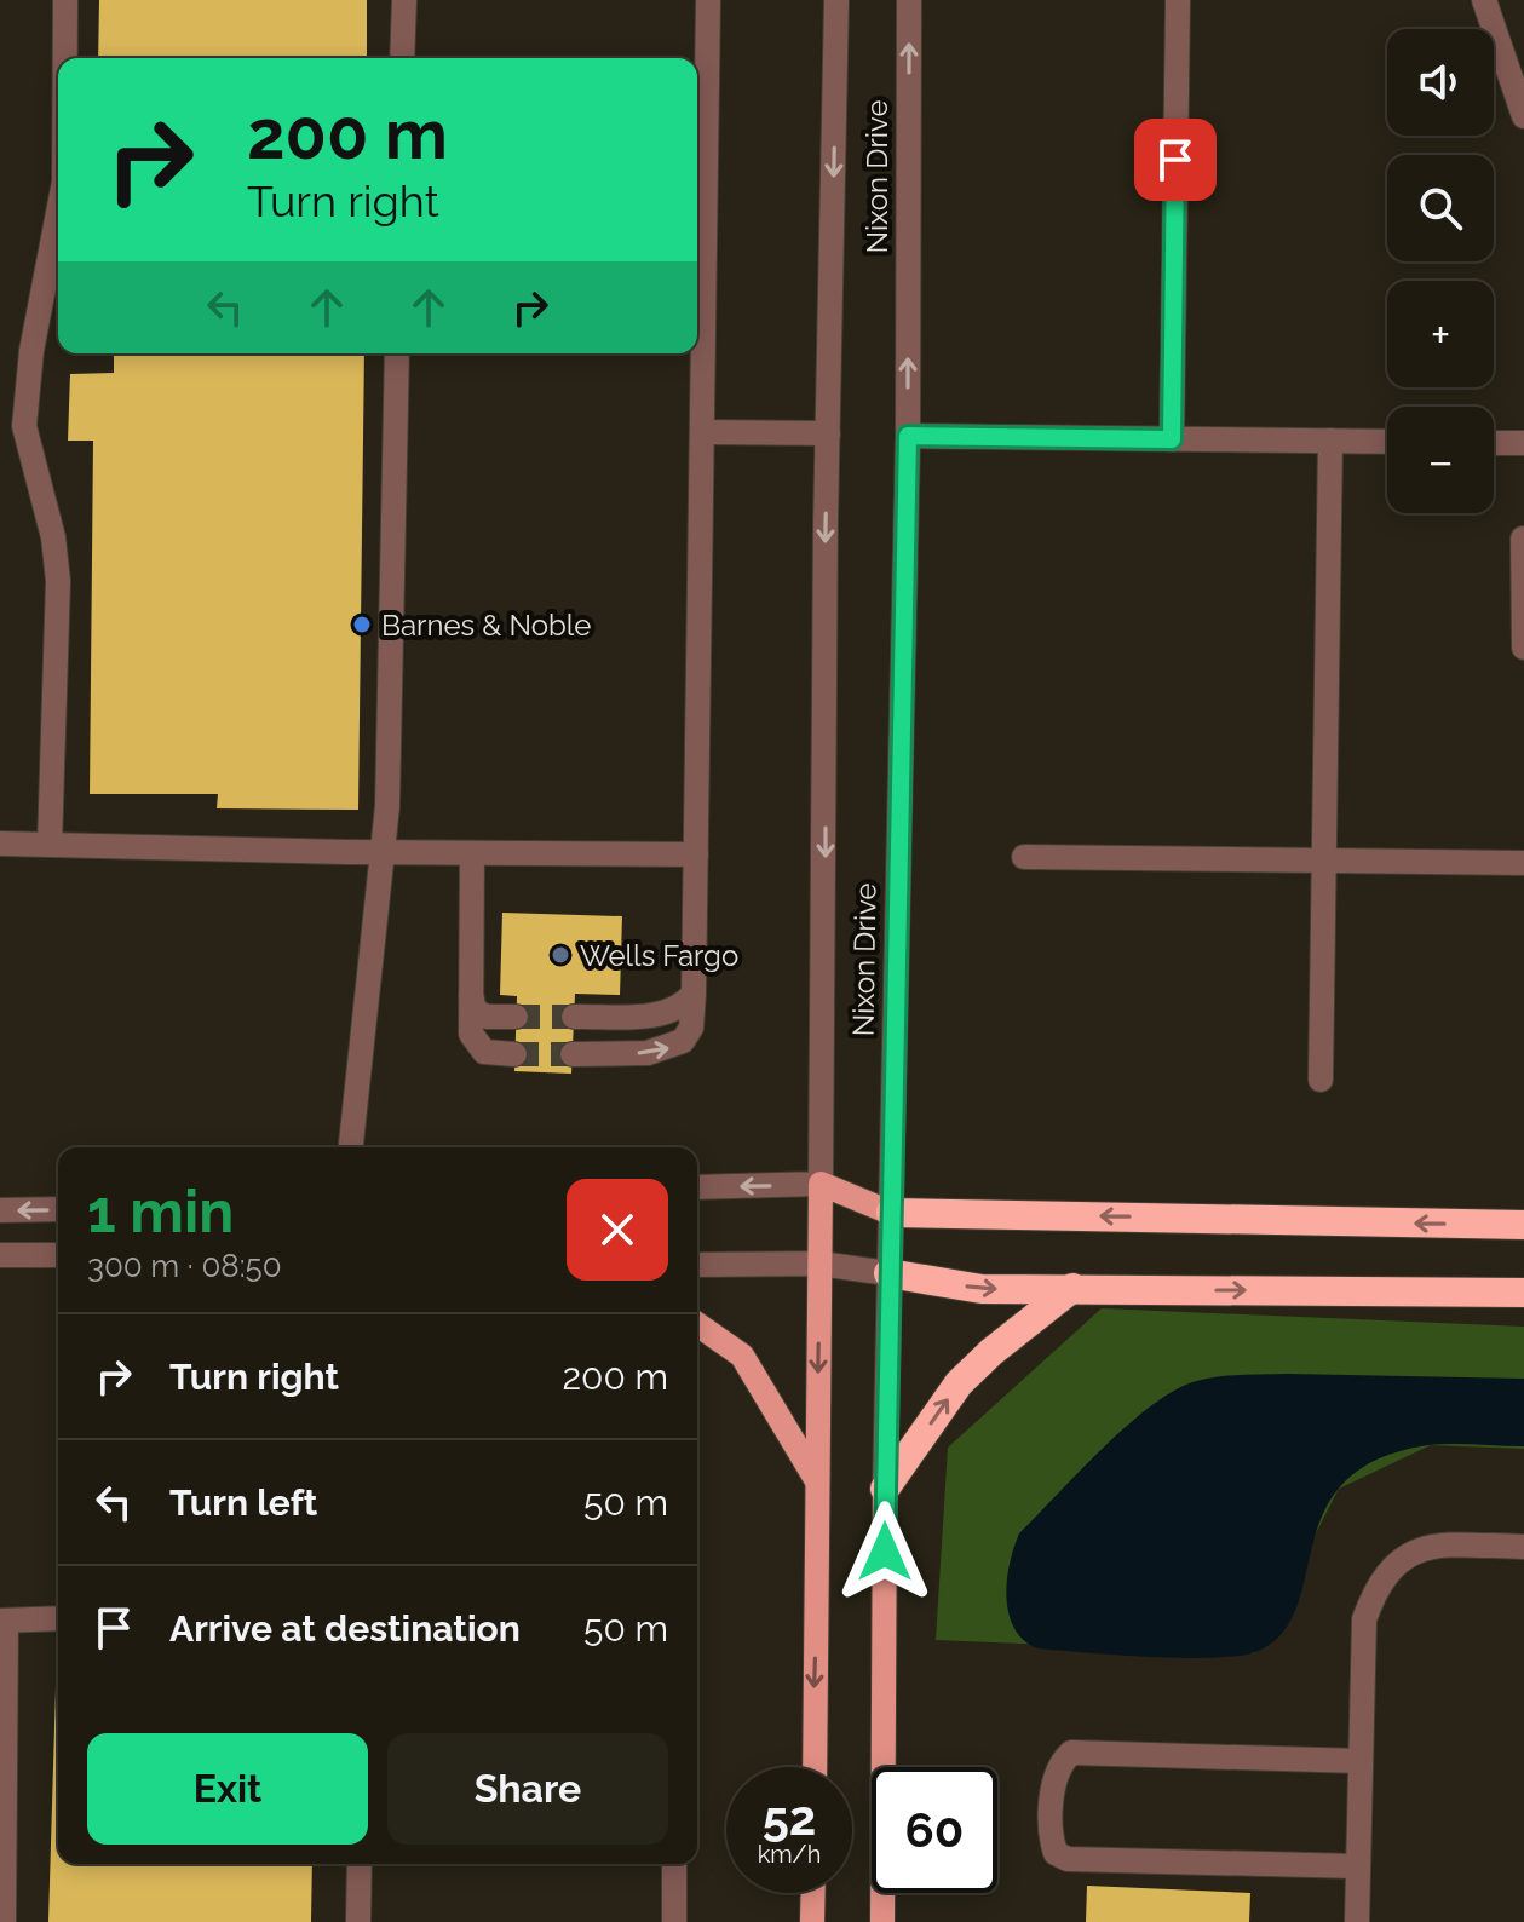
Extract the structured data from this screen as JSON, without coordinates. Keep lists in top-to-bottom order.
{
  "streets": {
    "main road": ["Nixon Drive"]
  },
  "places": ["Barnes & Noble", "Wells Fargo"],
  "page": {
    "map_buttons": ["+", "−"],
    "turn": ["200 m", "Turn right"],
    "heading": ["1 min", "300 m · 08:50"],
    "list": [
      {
        "name": "Turn right",
        "value": "200 m"
      },
      {
        "name": "Turn left",
        "value": "50 m"
      },
      {
        "name": "Arrive at destination",
        "value": "50 m"
      }
    ],
    "buttons": ["Exit", "Share"],
    "speed": "52 km/h",
    "limit": "60"
  }
}
